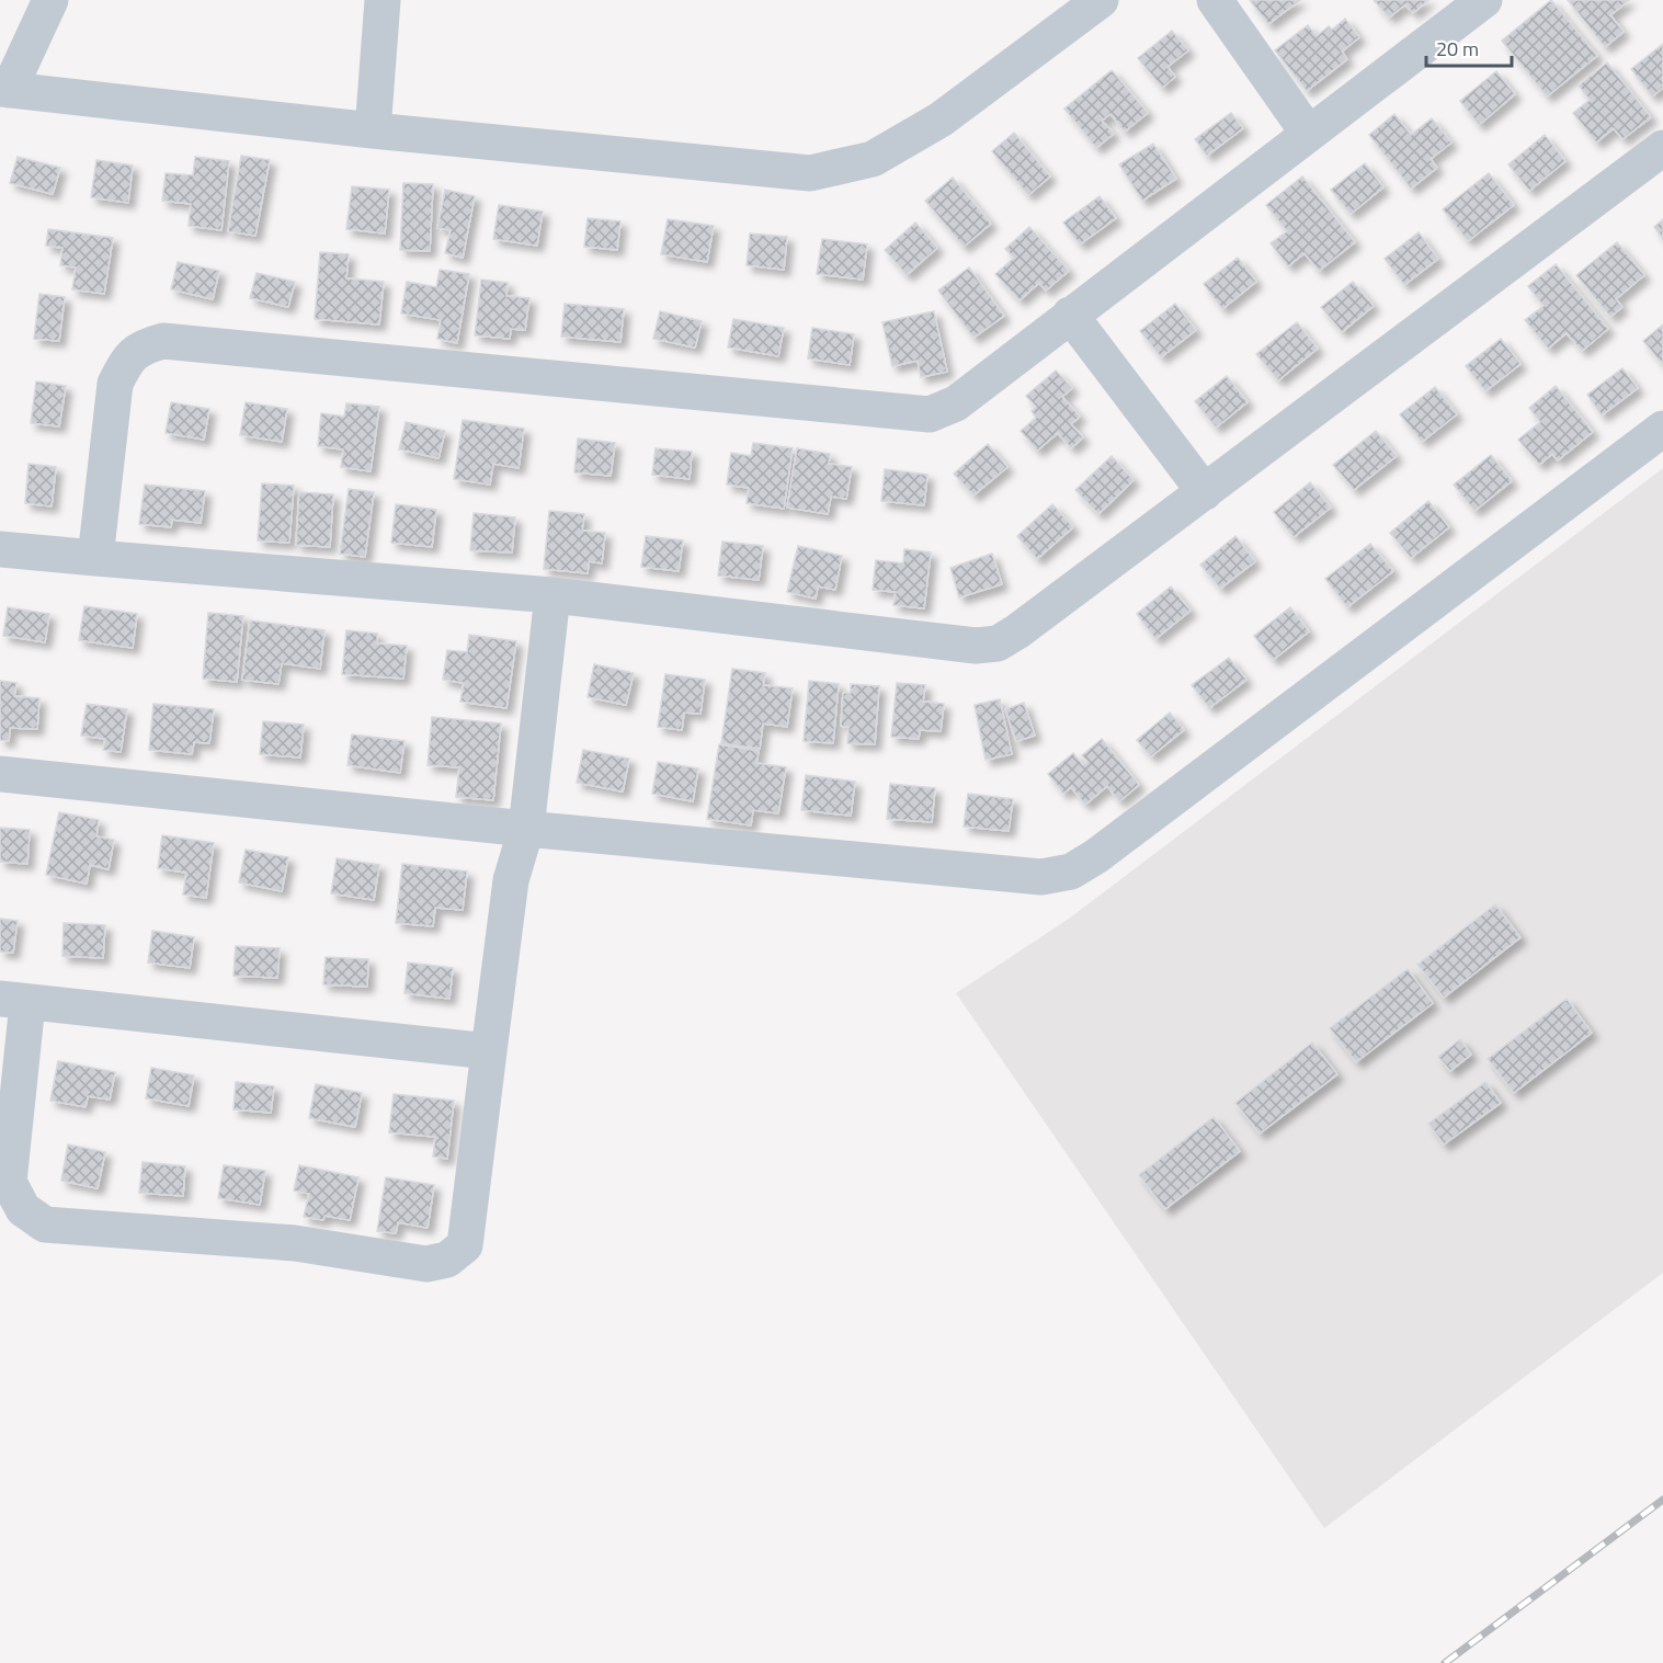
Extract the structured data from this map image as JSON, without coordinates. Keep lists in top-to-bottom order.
{
  "scale_bar": "20 m"
}
